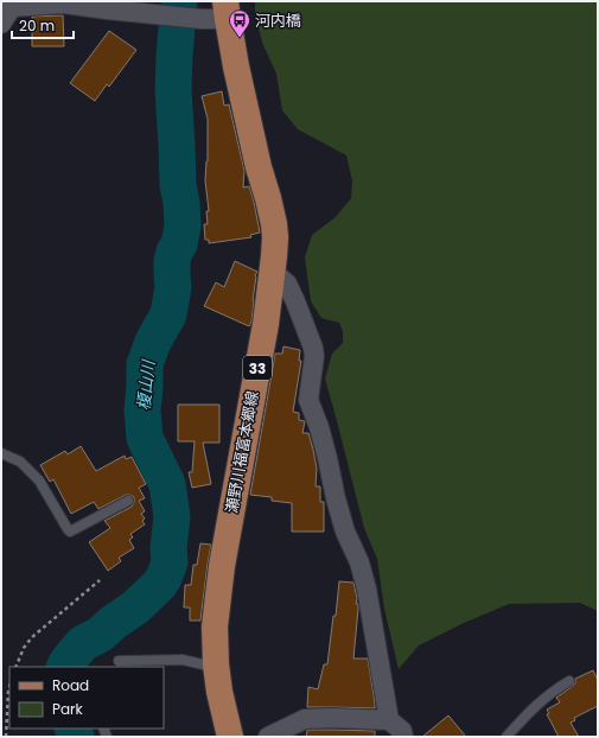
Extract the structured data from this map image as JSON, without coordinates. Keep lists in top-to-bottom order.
{
  "streets": {
    "main road": ["33", "瀬野川福富本郷線"]
  },
  "water": ["榎山川"],
  "places": {
    "bus stop": ["河内橋"]
  },
  "legend": ["Road", "Park"],
  "scale_bar": "20 m"
}
